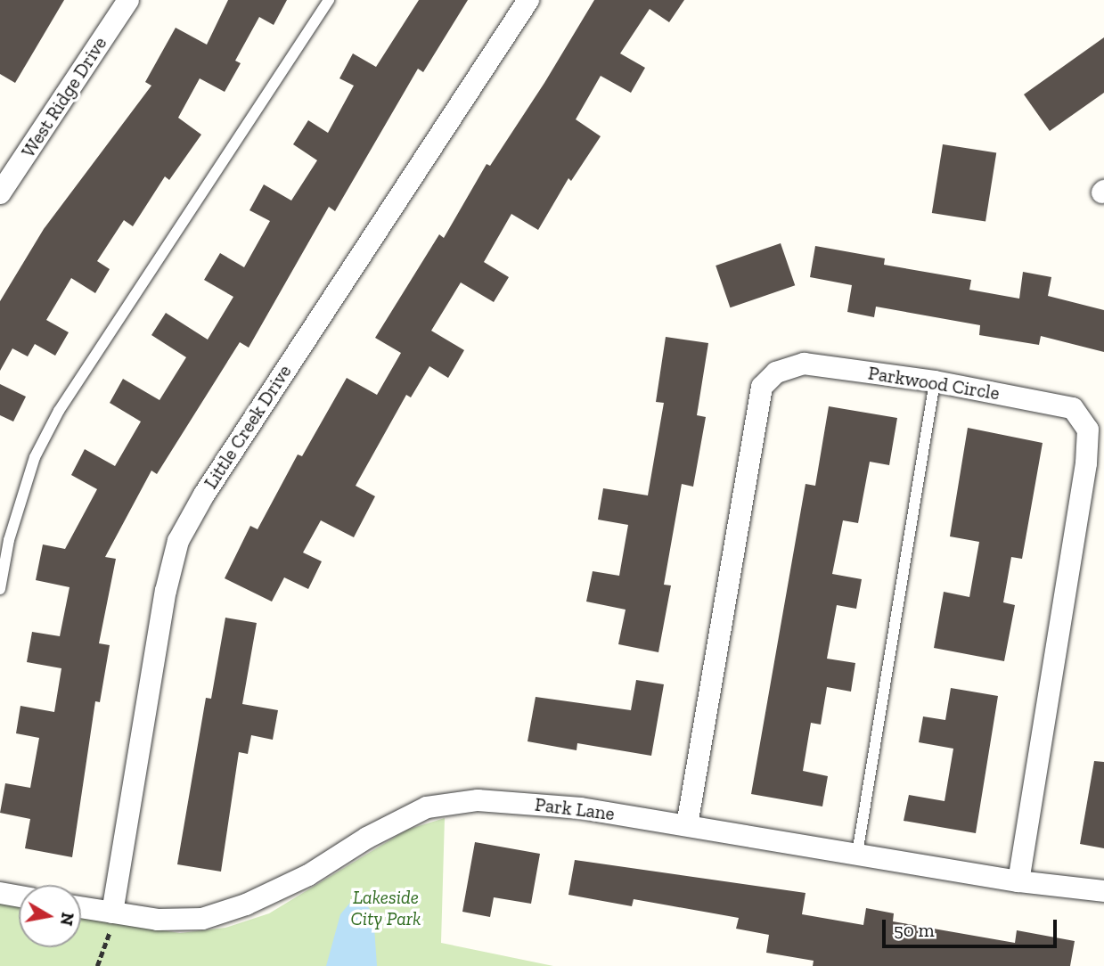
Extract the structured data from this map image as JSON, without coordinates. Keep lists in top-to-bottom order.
{
  "streets": {
    "street": [
      "West Ridge Drive",
      "Parkwood Circle",
      "Little Creek Drive",
      "Park Lane"
    ]
  },
  "crossings": [
    ["Parkwood Circle", "Park Lane"],
    ["Little Creek Drive", "Park Lane"]
  ],
  "parks": ["Lakeside City Park"],
  "scale_bar": "50 m",
  "north": "right"
}
